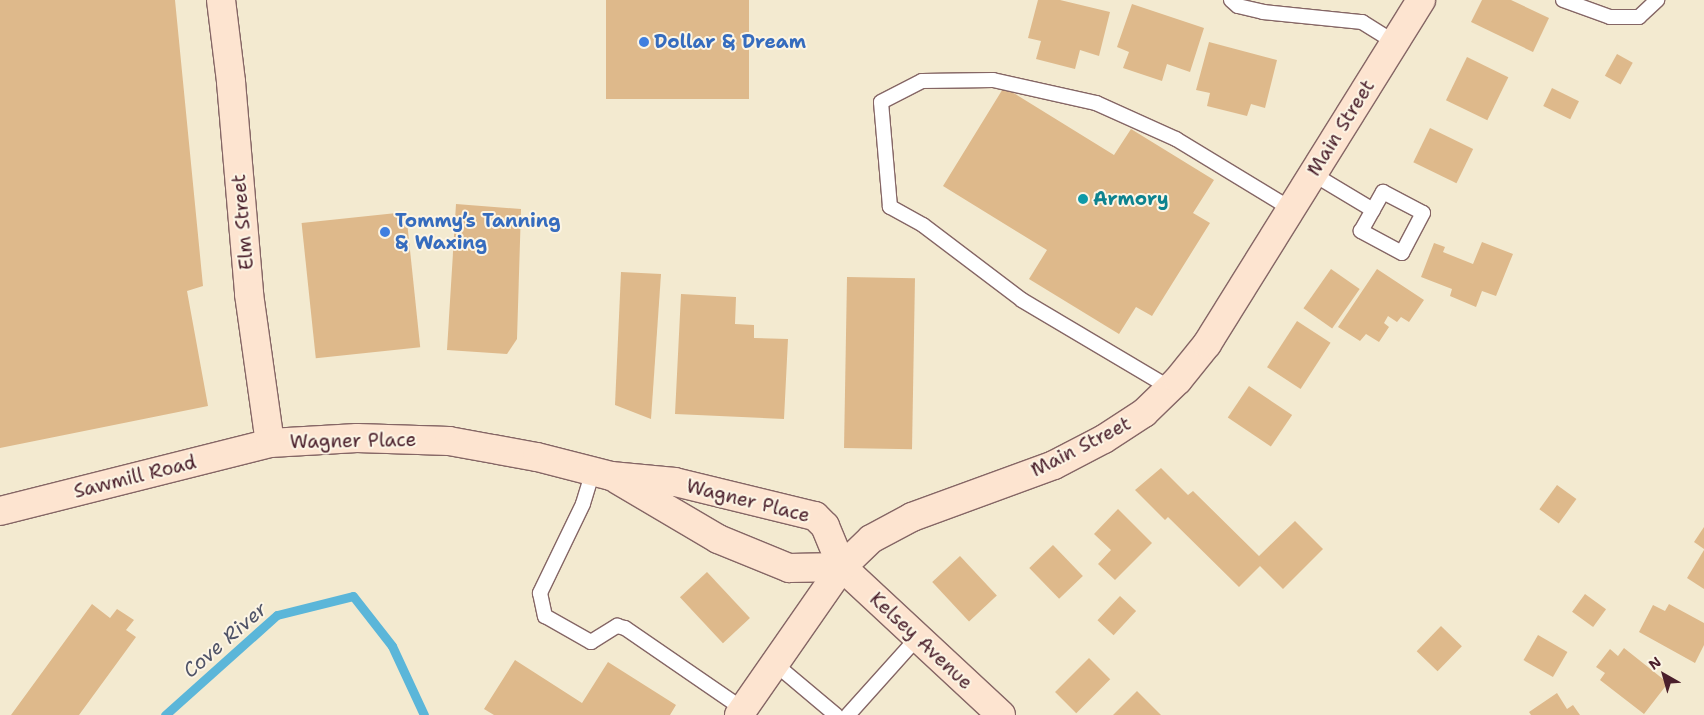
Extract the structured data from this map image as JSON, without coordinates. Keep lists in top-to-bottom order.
{
  "streets": {
    "main road": [
      "Main Street",
      "Elm Street",
      "Wagner Place",
      "Sawmill Road",
      "Kelsey Avenue"
    ]
  },
  "crossings": [
    ["Main Street", "Wagner Place"],
    ["Main Street", "Kelsey Avenue"],
    ["Elm Street", "Wagner Place"],
    ["Elm Street", "Sawmill Road"],
    ["Wagner Place", "Sawmill Road"],
    ["Wagner Place", "Kelsey Avenue"]
  ],
  "water": ["Cove River"],
  "places": ["Dollar & Dream", "Armory", "Tommy’s Tanning & Waxing"],
  "north": "top left"
}
